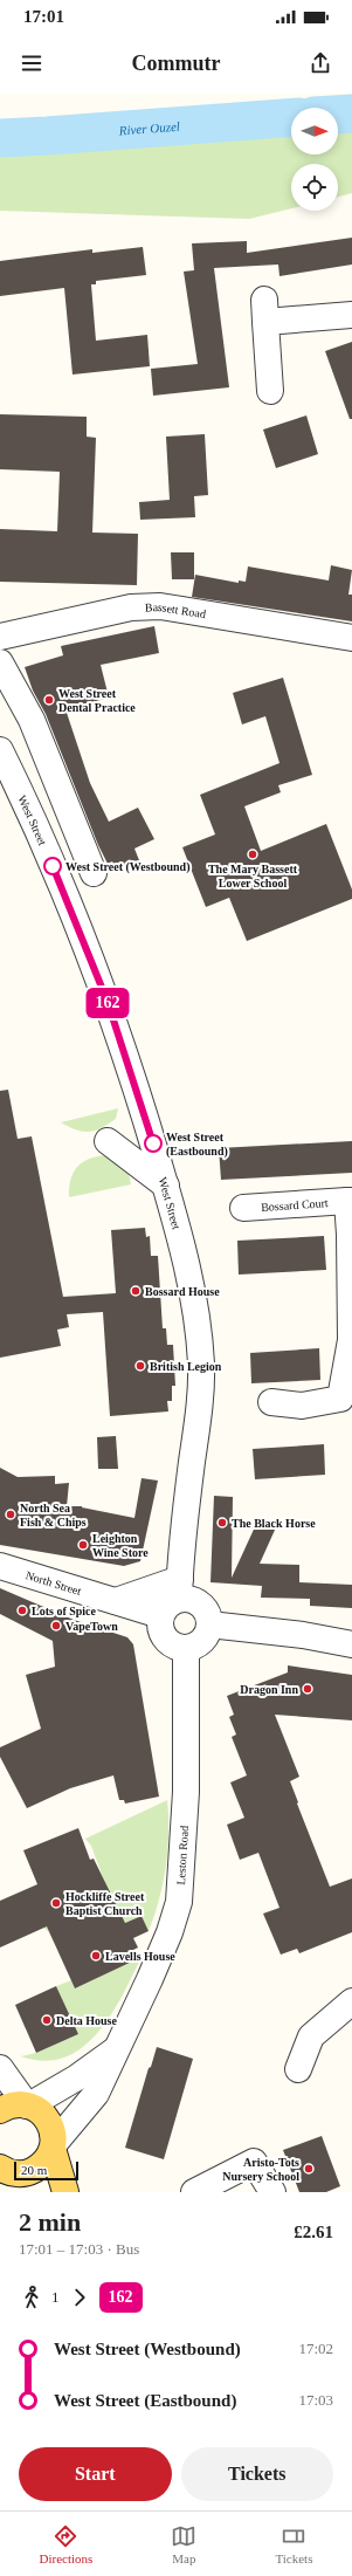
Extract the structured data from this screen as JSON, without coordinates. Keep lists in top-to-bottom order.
{
  "streets": {
    "street": [
      "Bassett Road",
      "West Street",
      "Bossard Court",
      "North Street",
      "Leston Road"
    ]
  },
  "crossings": [
    ["West Street", "North Street"],
    ["West Street", "Leston Road"],
    ["North Street", "Leston Road"]
  ],
  "water": ["River Ouzel"],
  "places": [
    "West Street Dental Practice",
    "The Mary Bassett Lower School",
    "West Street (Westbound)",
    "West Street (Eastbound)",
    "Bossard House",
    "British Legion",
    "North Sea Fish & Chips",
    "The Black Horse",
    "Leighton Wine Store",
    "Lots of Spice",
    "VapeTown",
    "Dragon Inn",
    "Hockliffe Street Baptist Church",
    "Lavells House",
    "Delta House",
    "Aristo-Tots Nursery School"
  ],
  "lines": ["bus line 162"],
  "scale_bar": "20 m",
  "north": "right",
  "page": {
    "status": "17:01",
    "header": "Commutr",
    "on_map": "162",
    "scale": "20 m",
    "heading": ["2 min", "17:01 – 17:03 · Bus", "£2.61"],
    "legs": ["1", "162"],
    "list": [
      {
        "name": "West Street (Westbound)",
        "value": "17:02"
      },
      {
        "name": "West Street (Eastbound)",
        "value": "17:03"
      }
    ],
    "buttons": ["Start", "Tickets"],
    "tabs": ["Directions", "Map", "Tickets"]
  }
}
